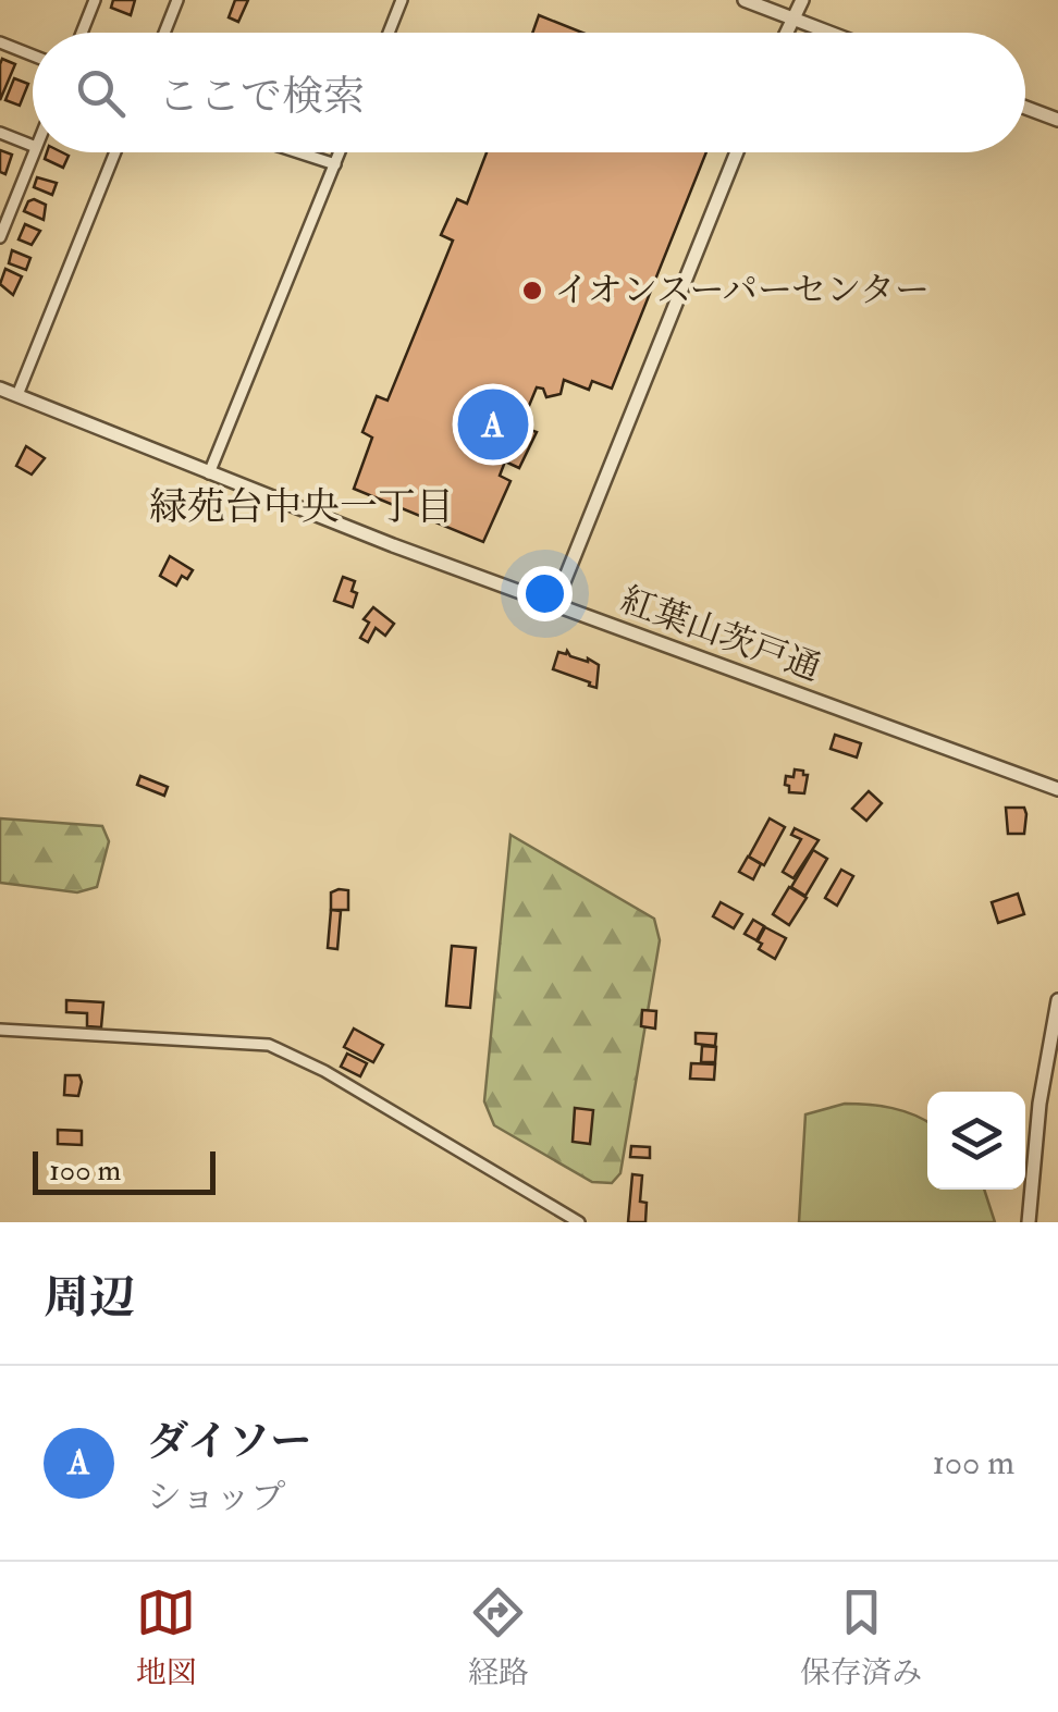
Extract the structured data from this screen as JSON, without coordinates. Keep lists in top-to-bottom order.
{
  "streets": {
    "street": ["紅葉山茨戸通"]
  },
  "districts": ["緑苑台中央一丁目"],
  "places": ["イオンスーパーセンター"],
  "scale_bar": "100 m",
  "page": {
    "search": "ここで検索",
    "pins": "A",
    "scale": "100 m",
    "heading": "周辺",
    "list": [
      {
        "mark": "A",
        "name": "ダイソー",
        "note": "ショップ",
        "value": "100 m"
      }
    ],
    "nav": ["地図", "経路", "保存済み"]
  }
}
